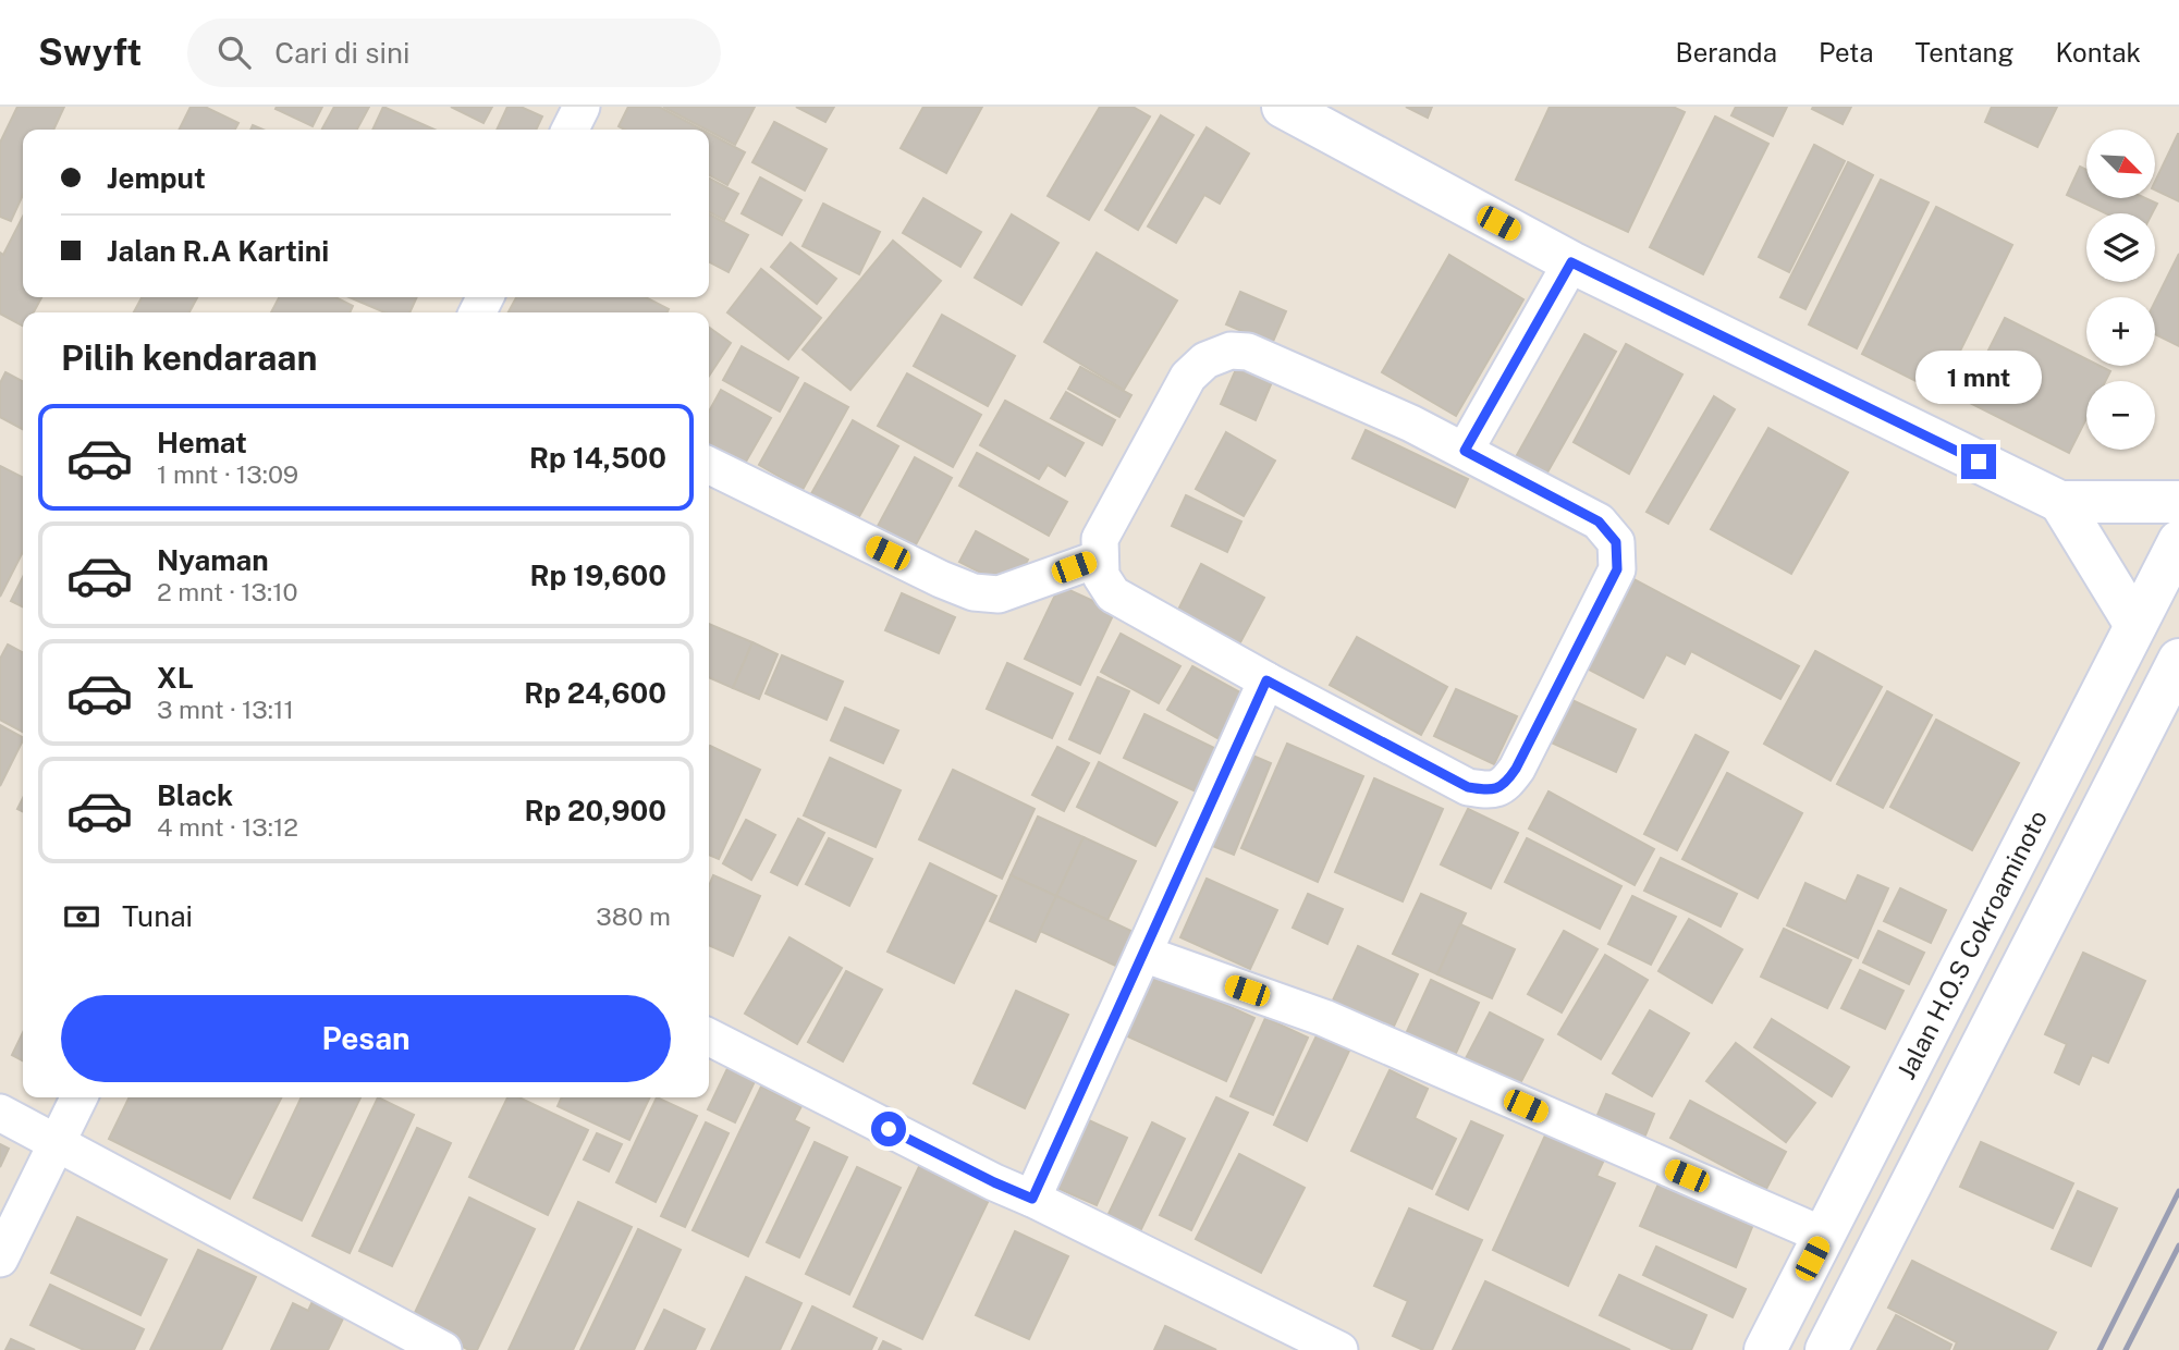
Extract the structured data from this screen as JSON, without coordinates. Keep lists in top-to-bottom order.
{
  "streets": {
    "main road": ["Jalan H.O.S Cokroaminoto"]
  },
  "north": "bottom right",
  "page": {
    "header": "Swyft",
    "search": "Cari di sini",
    "nav": [
      "Beranda",
      "Peta",
      "Tentang",
      "Kontak"
    ],
    "map_buttons": ["+", "−"],
    "banner": ["Jemput", "Jalan R.A Kartini"],
    "heading": "Pilih kendaraan",
    "bubble": "1 mnt",
    "list": [
      {
        "name": "Hemat",
        "note": "1 mnt · 13:09",
        "value": "Rp 14,500"
      },
      {
        "name": "Nyaman",
        "note": "2 mnt · 13:10",
        "value": "Rp 19,600"
      },
      {
        "name": "XL",
        "note": "3 mnt · 13:11",
        "value": "Rp 24,600"
      },
      {
        "name": "Black",
        "note": "4 mnt · 13:12",
        "value": "Rp 20,900"
      }
    ],
    "pay": ["Tunai", "380 m"],
    "buttons": "Pesan"
  }
}
